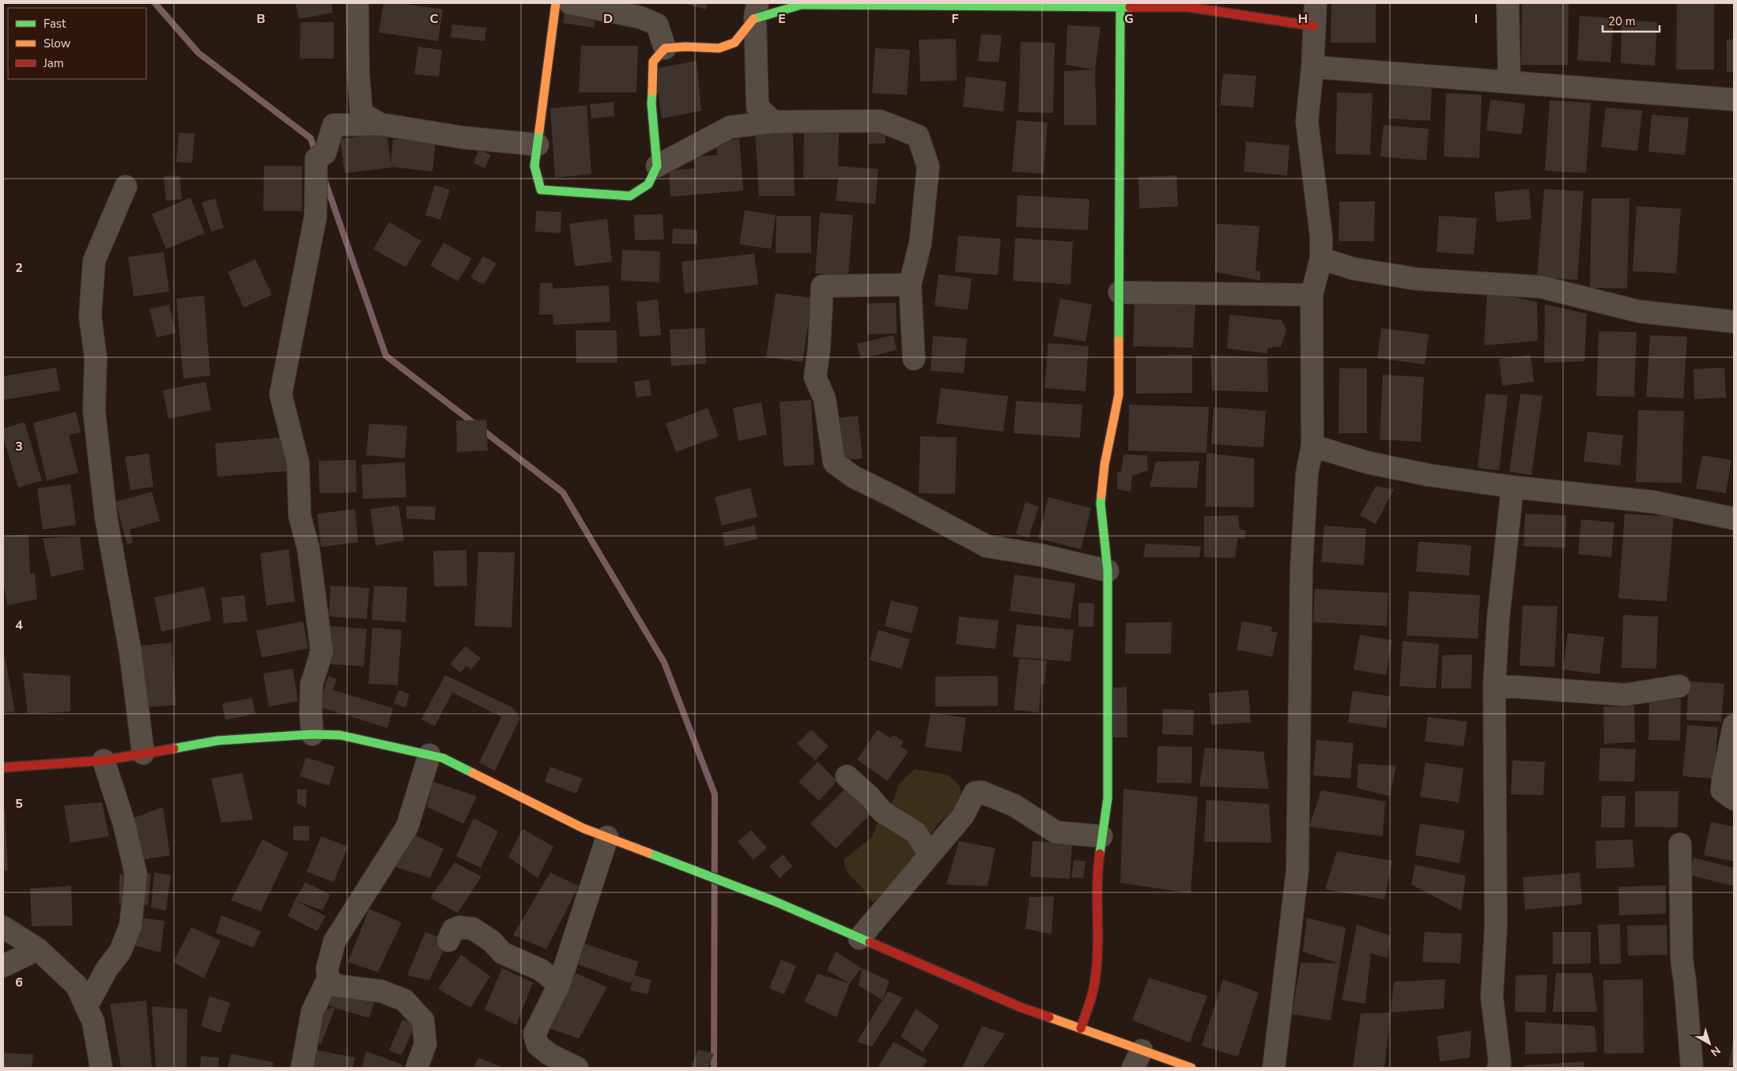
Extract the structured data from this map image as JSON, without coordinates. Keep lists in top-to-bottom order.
{
  "legend": ["Fast", "Slow", "Jam"],
  "scale_bar": "20 m",
  "north": "bottom right",
  "grid": {
    "columns": [
      "B",
      "C",
      "D",
      "E",
      "F",
      "G",
      "H",
      "I"
    ],
    "rows": [
      "2",
      "3",
      "4",
      "5",
      "6"
    ]
  }
}
